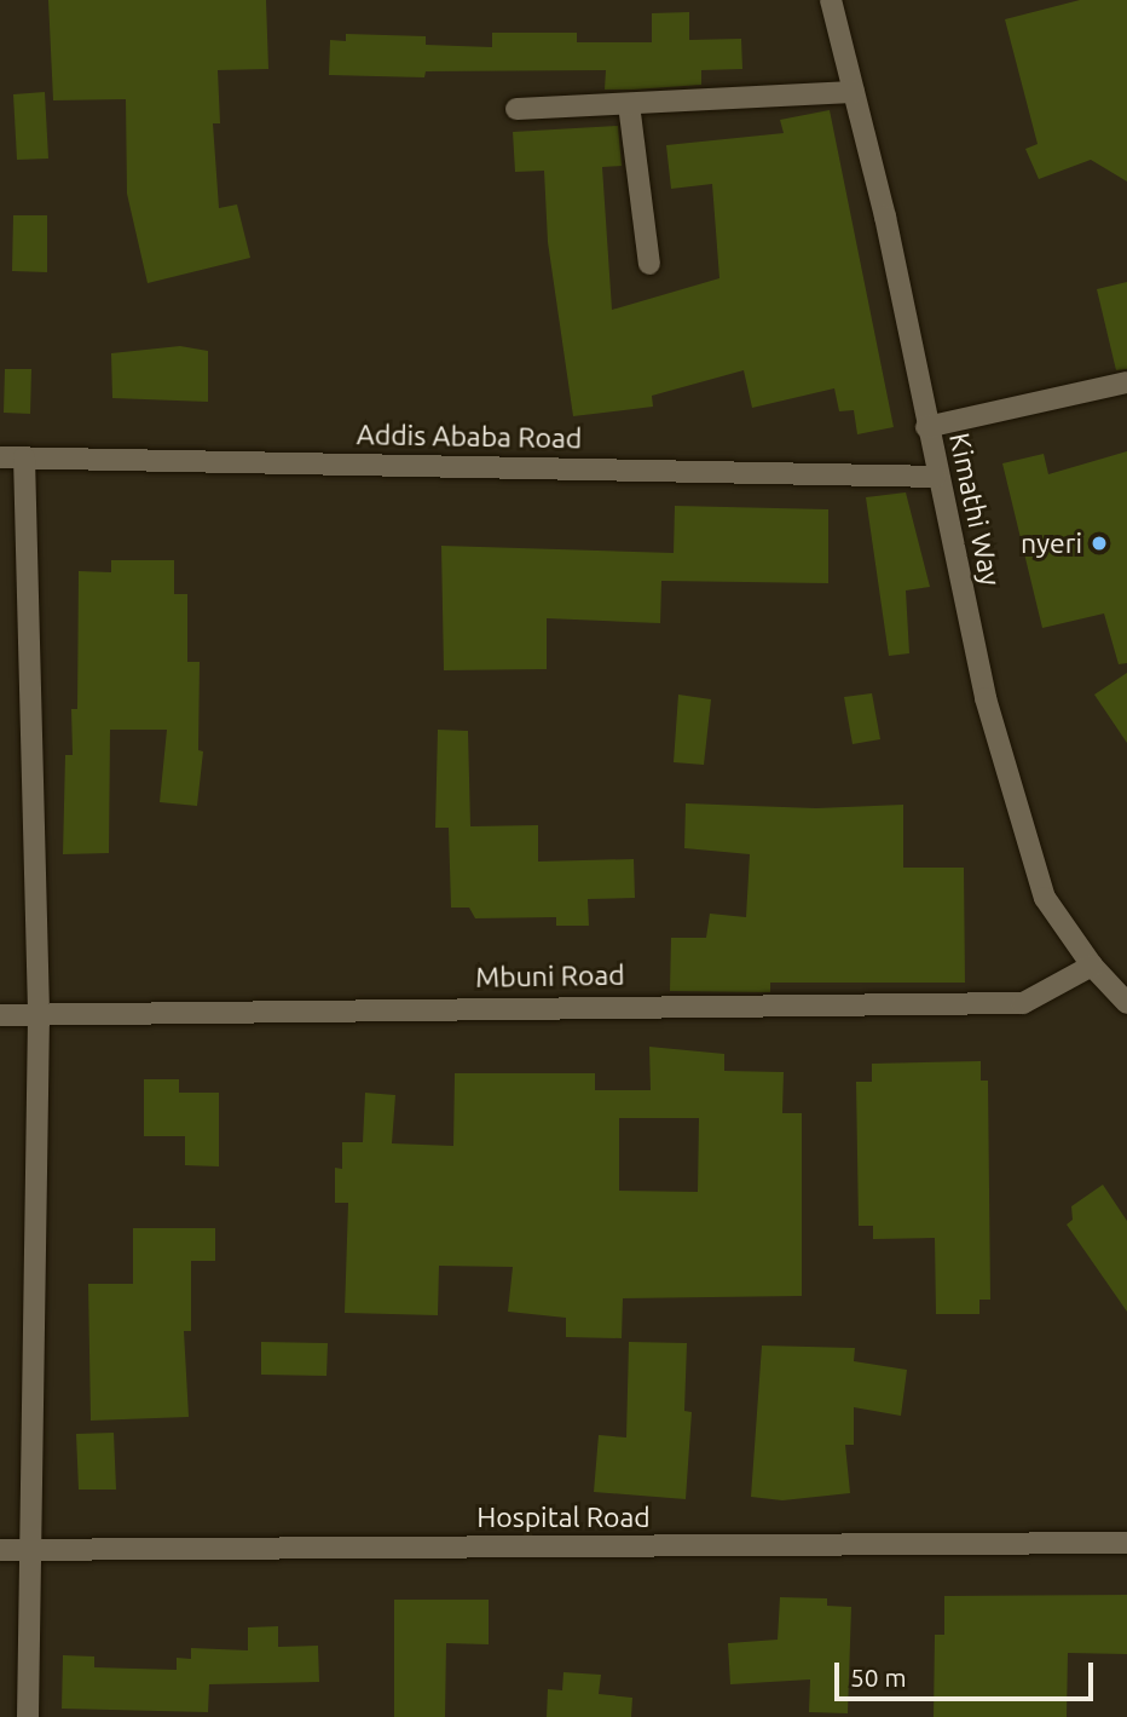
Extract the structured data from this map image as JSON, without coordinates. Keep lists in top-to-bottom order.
{
  "streets": {
    "street": [
      "Addis Ababa Road",
      "Kimathi Way",
      "Mbuni Road",
      "Hospital Road"
    ]
  },
  "crossings": [
    ["Addis Ababa Road", "Kimathi Way"],
    ["Kimathi Way", "Mbuni Road"]
  ],
  "places": ["nyeri"],
  "scale_bar": "50 m"
}
